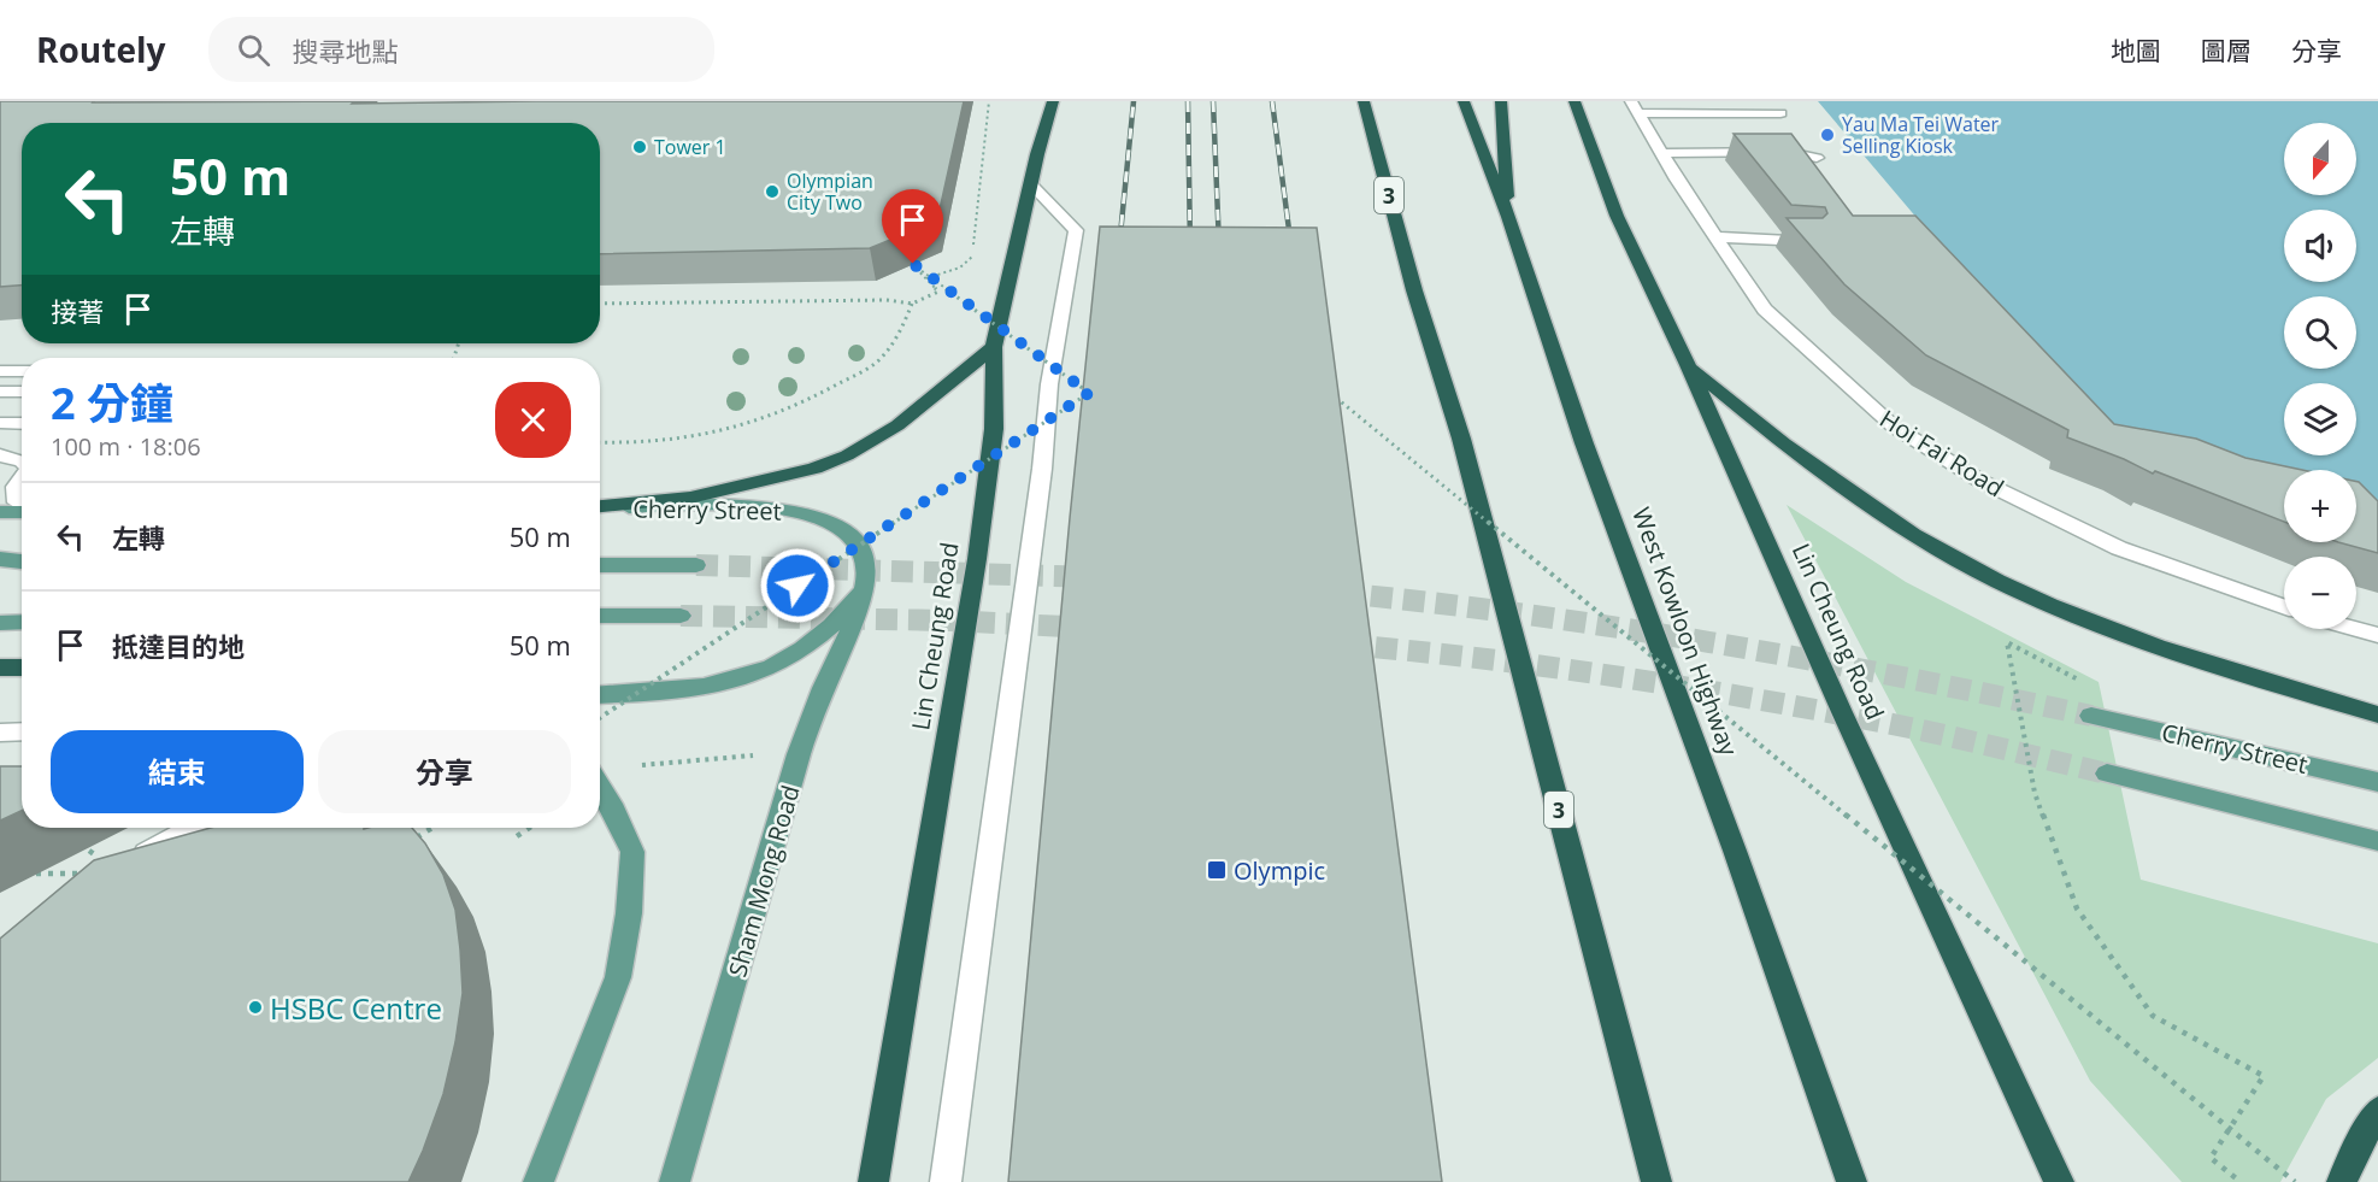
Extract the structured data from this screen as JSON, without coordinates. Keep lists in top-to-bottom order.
{
  "streets": {
    "highway": ["3", "West Kowloon Highway", "Lin Cheung Road"],
    "main road": ["Cherry Street", "Sham Mong Road"],
    "street": ["Hoi Fai Road"]
  },
  "crossings": [
    ["Cherry Street", "Sham Mong Road"]
  ],
  "places": {
    "other": [
      "Yau Ma Tei Water Selling Kiosk",
      "Tower 1",
      "Olympian City Two",
      "HSBC Centre"
    ],
    "transit": ["Olympic"]
  },
  "north": "bottom",
  "page": {
    "header": "Routely",
    "search": "搜尋地點",
    "nav": ["地圖", "圖層", "分享"],
    "map_buttons": ["+", "−"],
    "turn": ["50 m", "左轉"],
    "then": "接著",
    "heading": ["2 分鐘", "100 m · 18:06"],
    "list": [
      {
        "name": "左轉",
        "value": "50 m"
      },
      {
        "name": "抵達目的地",
        "value": "50 m"
      }
    ],
    "buttons": ["結束", "分享"]
  }
}
